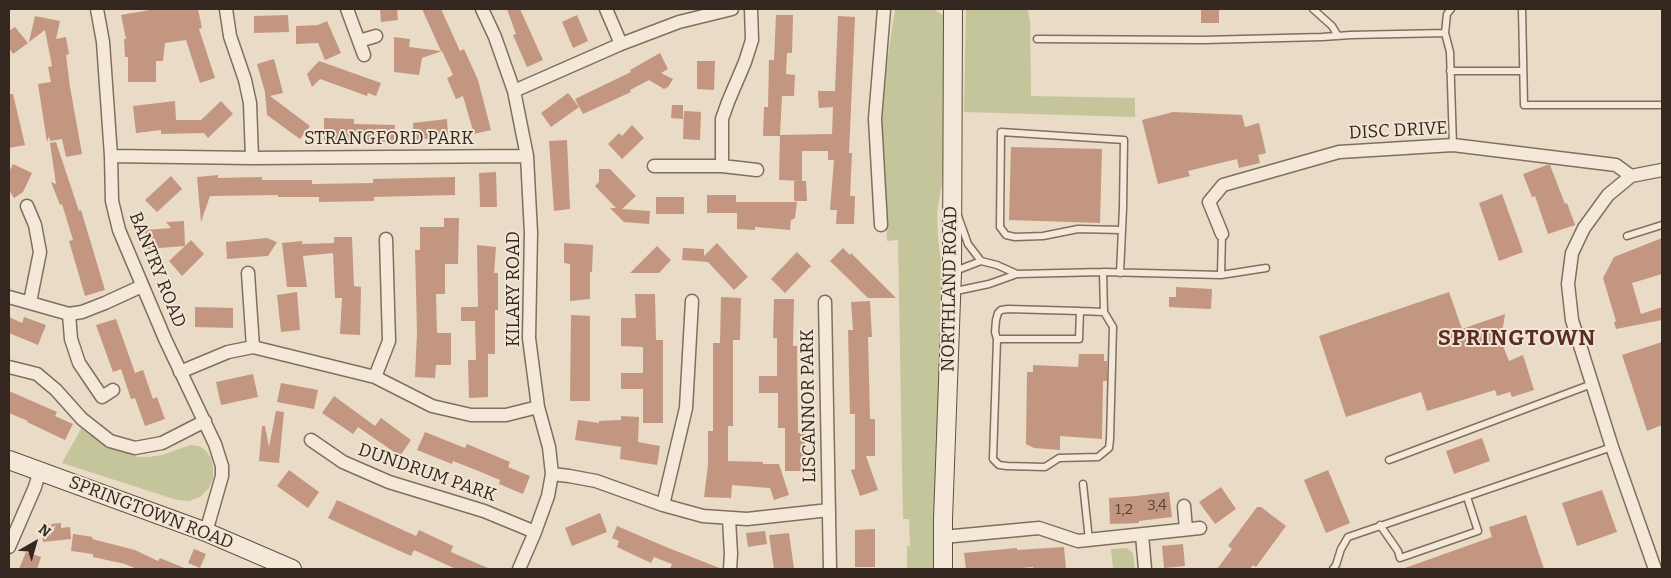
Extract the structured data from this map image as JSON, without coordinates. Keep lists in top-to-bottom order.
{
  "streets": {
    "main road": ["NORTHLAND ROAD", "SPRINGTOWN ROAD"],
    "street": [
      "DISC DRIVE",
      "STRANGFORD PARK",
      "BANTRY ROAD",
      "KILARY ROAD",
      "LISCANNOR PARK",
      "DUNDRUM PARK"
    ]
  },
  "crossings": [
    ["STRANGFORD PARK", "BANTRY ROAD"],
    ["STRANGFORD PARK", "KILARY ROAD"],
    ["BANTRY ROAD", "SPRINGTOWN ROAD"],
    ["KILARY ROAD", "DUNDRUM PARK"]
  ],
  "districts": ["SPRINGTOWN"],
  "house_numbers": ["3,4", "1,2"],
  "north": "top right"
}
